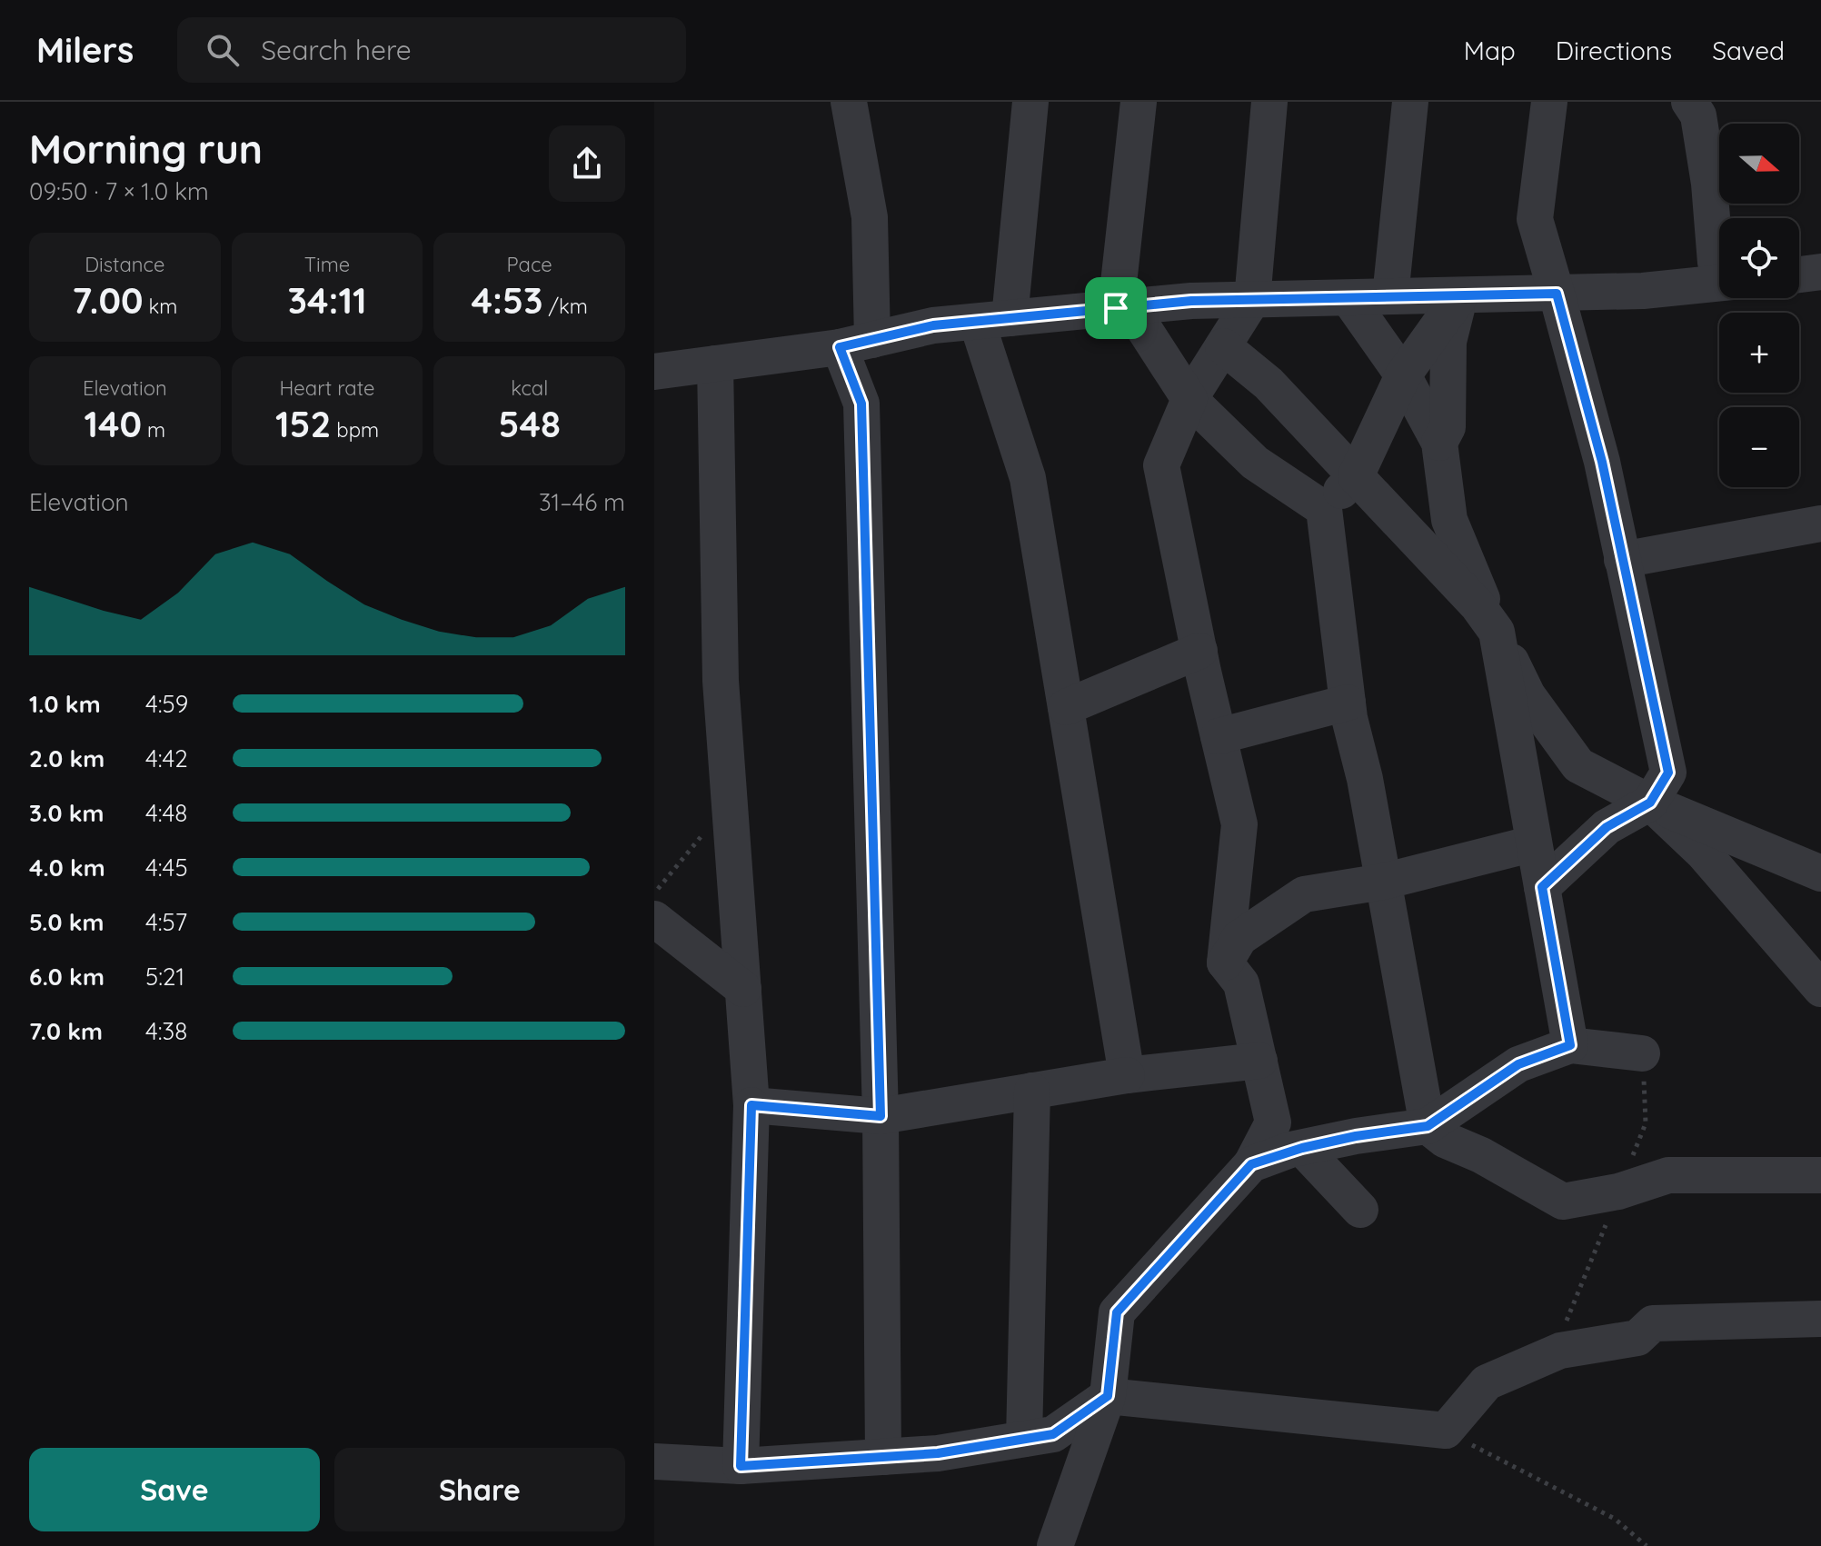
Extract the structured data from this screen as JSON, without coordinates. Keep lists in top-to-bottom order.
{
  "north": "right",
  "page": {
    "header": "Milers",
    "search": "Search here",
    "nav": ["Map", "Directions", "Saved"],
    "heading": ["Morning run", "09:50 · 7 × 1.0 km"],
    "map_buttons": ["+", "−"],
    "stats": [
      ["Distance", "7.00 km"],
      ["Time", "34:11"],
      ["Pace", "4:53 /km"],
      ["Elevation", "140 m"],
      ["Heart rate", "152 bpm"],
      ["kcal", "548"]
    ],
    "chart": ["Elevation", "31–46 m"],
    "list": [
      {
        "name": "1.0 km",
        "note": "4:59"
      },
      {
        "name": "2.0 km",
        "note": "4:42"
      },
      {
        "name": "3.0 km",
        "note": "4:48"
      },
      {
        "name": "4.0 km",
        "note": "4:45"
      },
      {
        "name": "5.0 km",
        "note": "4:57"
      },
      {
        "name": "6.0 km",
        "note": "5:21"
      },
      {
        "name": "7.0 km",
        "note": "4:38"
      }
    ],
    "buttons": ["Save", "Share"]
  }
}
